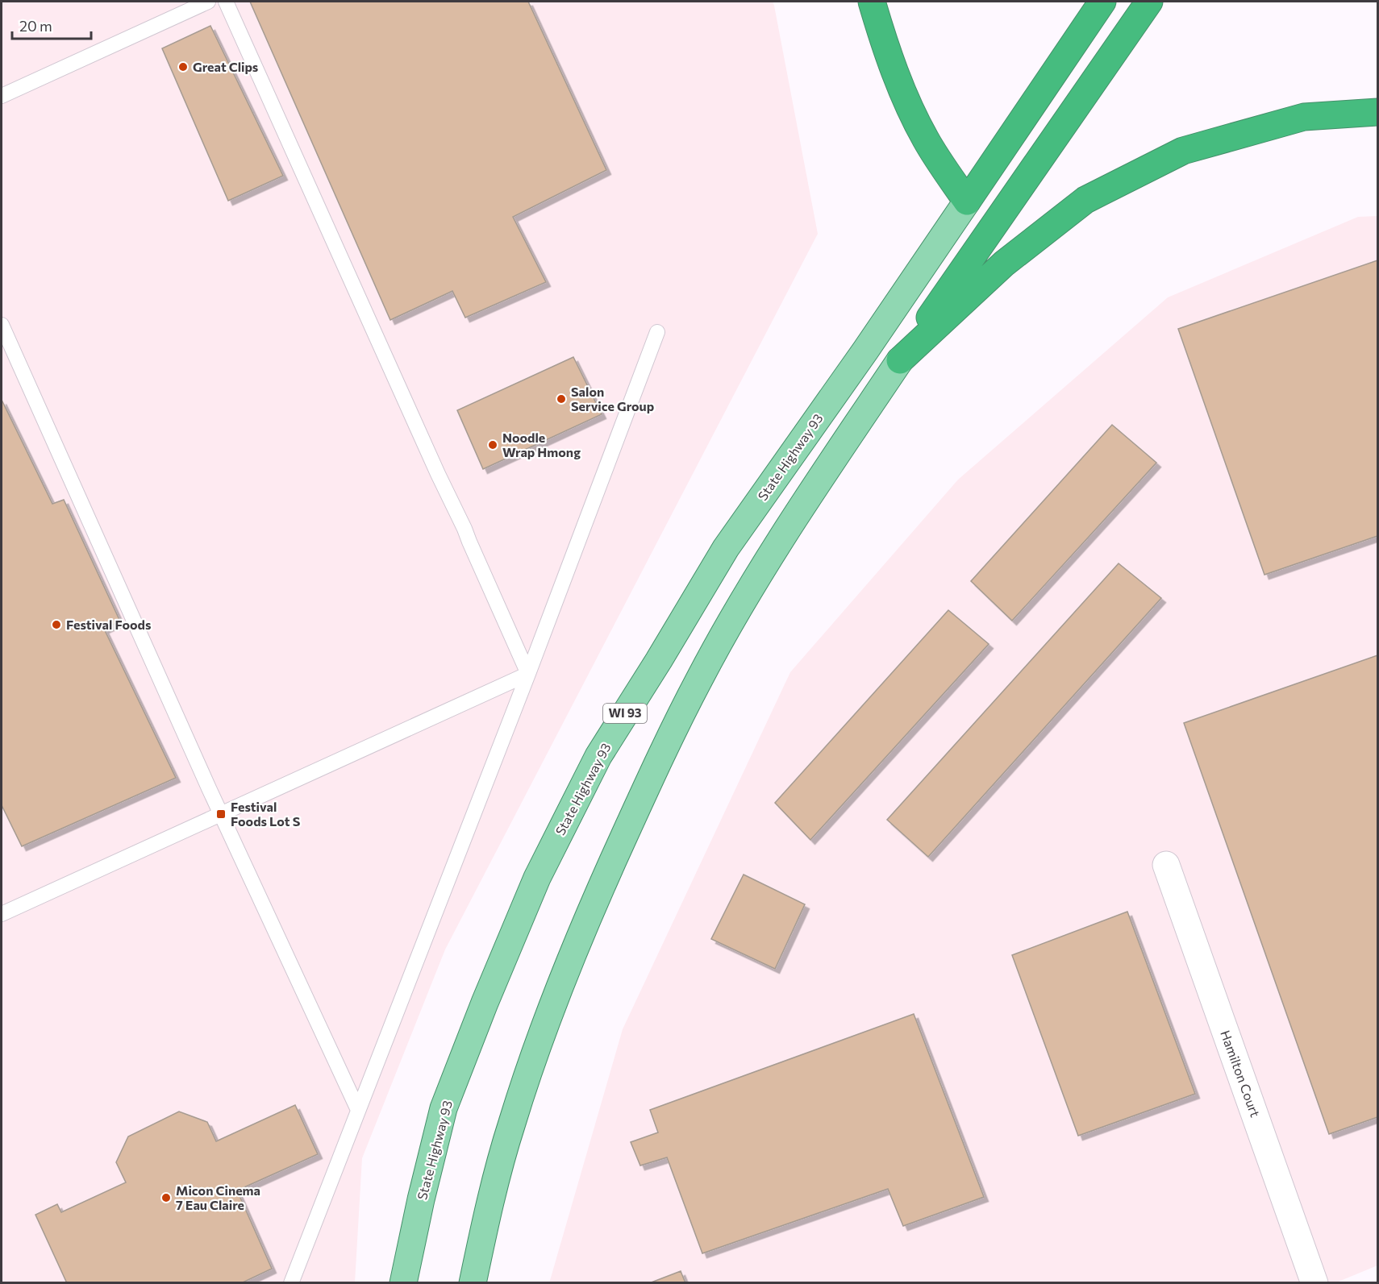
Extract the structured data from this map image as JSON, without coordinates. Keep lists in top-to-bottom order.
{
  "streets": {
    "main road": ["State Highway 93", "WI 93"],
    "street": ["Hamilton Court"]
  },
  "places": {
    "other": [
      "Great Clips",
      "Salon Service Group",
      "Noodle Wrap Hmong",
      "Festival Foods",
      "Micon Cinema 7 Eau Claire"
    ],
    "transit": ["Festival Foods Lot S"]
  },
  "scale_bar": "20 m"
}
